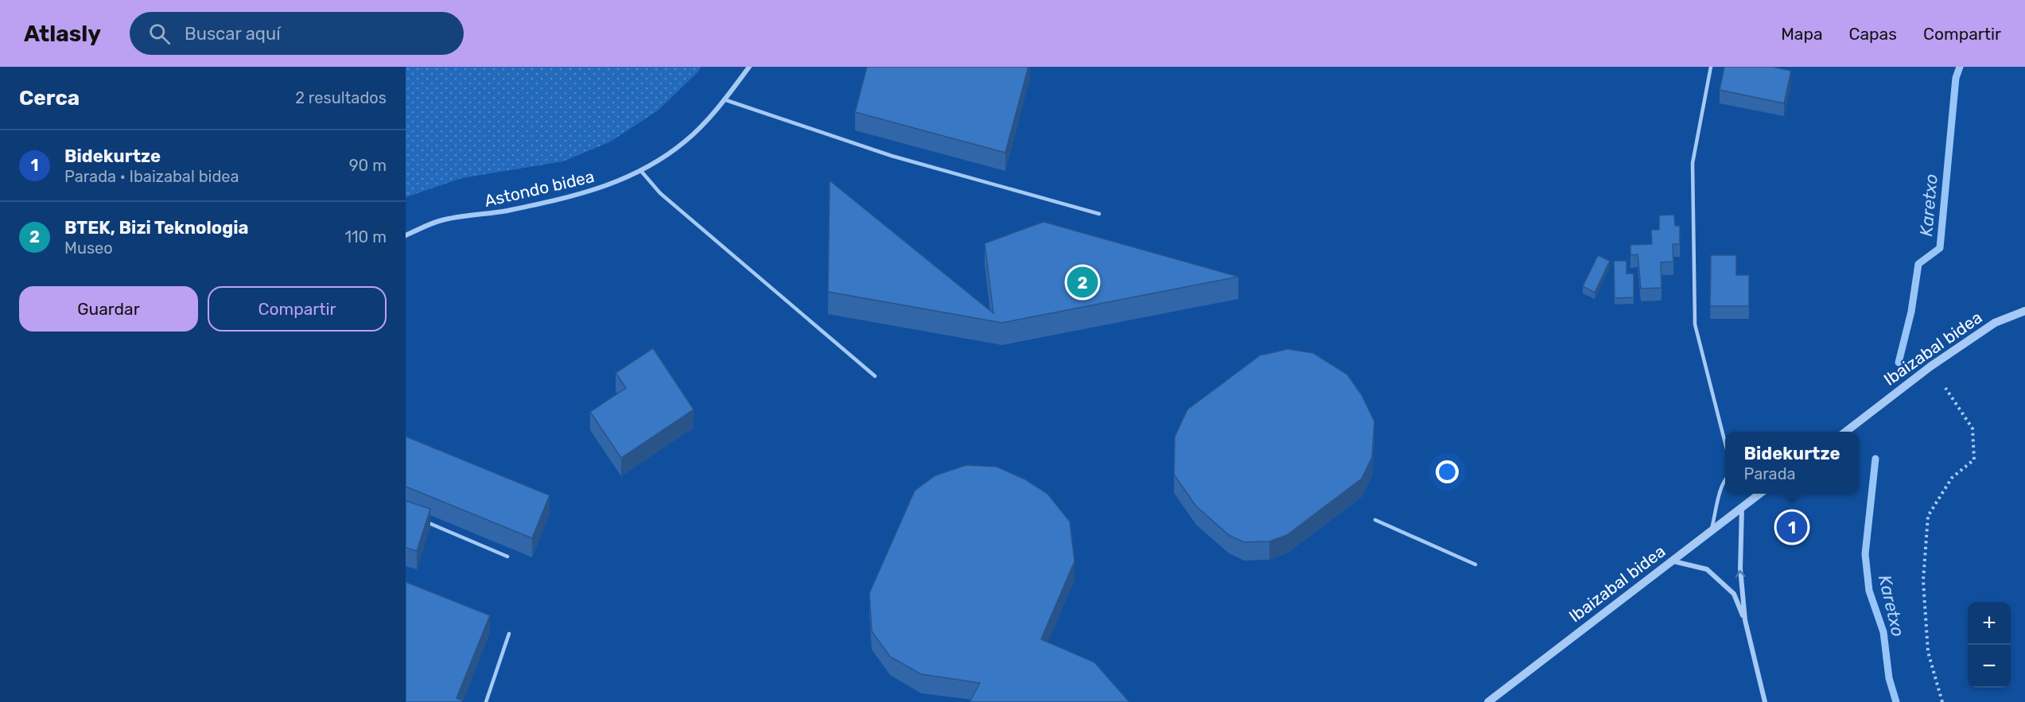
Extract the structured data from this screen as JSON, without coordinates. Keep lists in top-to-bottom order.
{
  "streets": {
    "street": ["Astondo bidea", "Ibaizabal bidea"]
  },
  "water": ["Karetxo"],
  "page": {
    "header": "Atlasly",
    "search": "Buscar aquí",
    "nav": ["Mapa", "Capas", "Compartir"],
    "heading": ["Cerca", "2 resultados"],
    "list": [
      {
        "mark": "1",
        "name": "Bidekurtze",
        "note": "Parada · Ibaizabal bidea",
        "value": "90 m"
      },
      {
        "mark": "2",
        "name": "BTEK, Bizi Teknologia",
        "note": "Museo",
        "value": "110 m"
      }
    ],
    "pins": ["2", "1"],
    "buttons": ["Guardar", "Compartir"],
    "popup": ["Bidekurtze", "Parada"],
    "map_buttons": ["+", "−"]
  }
}
